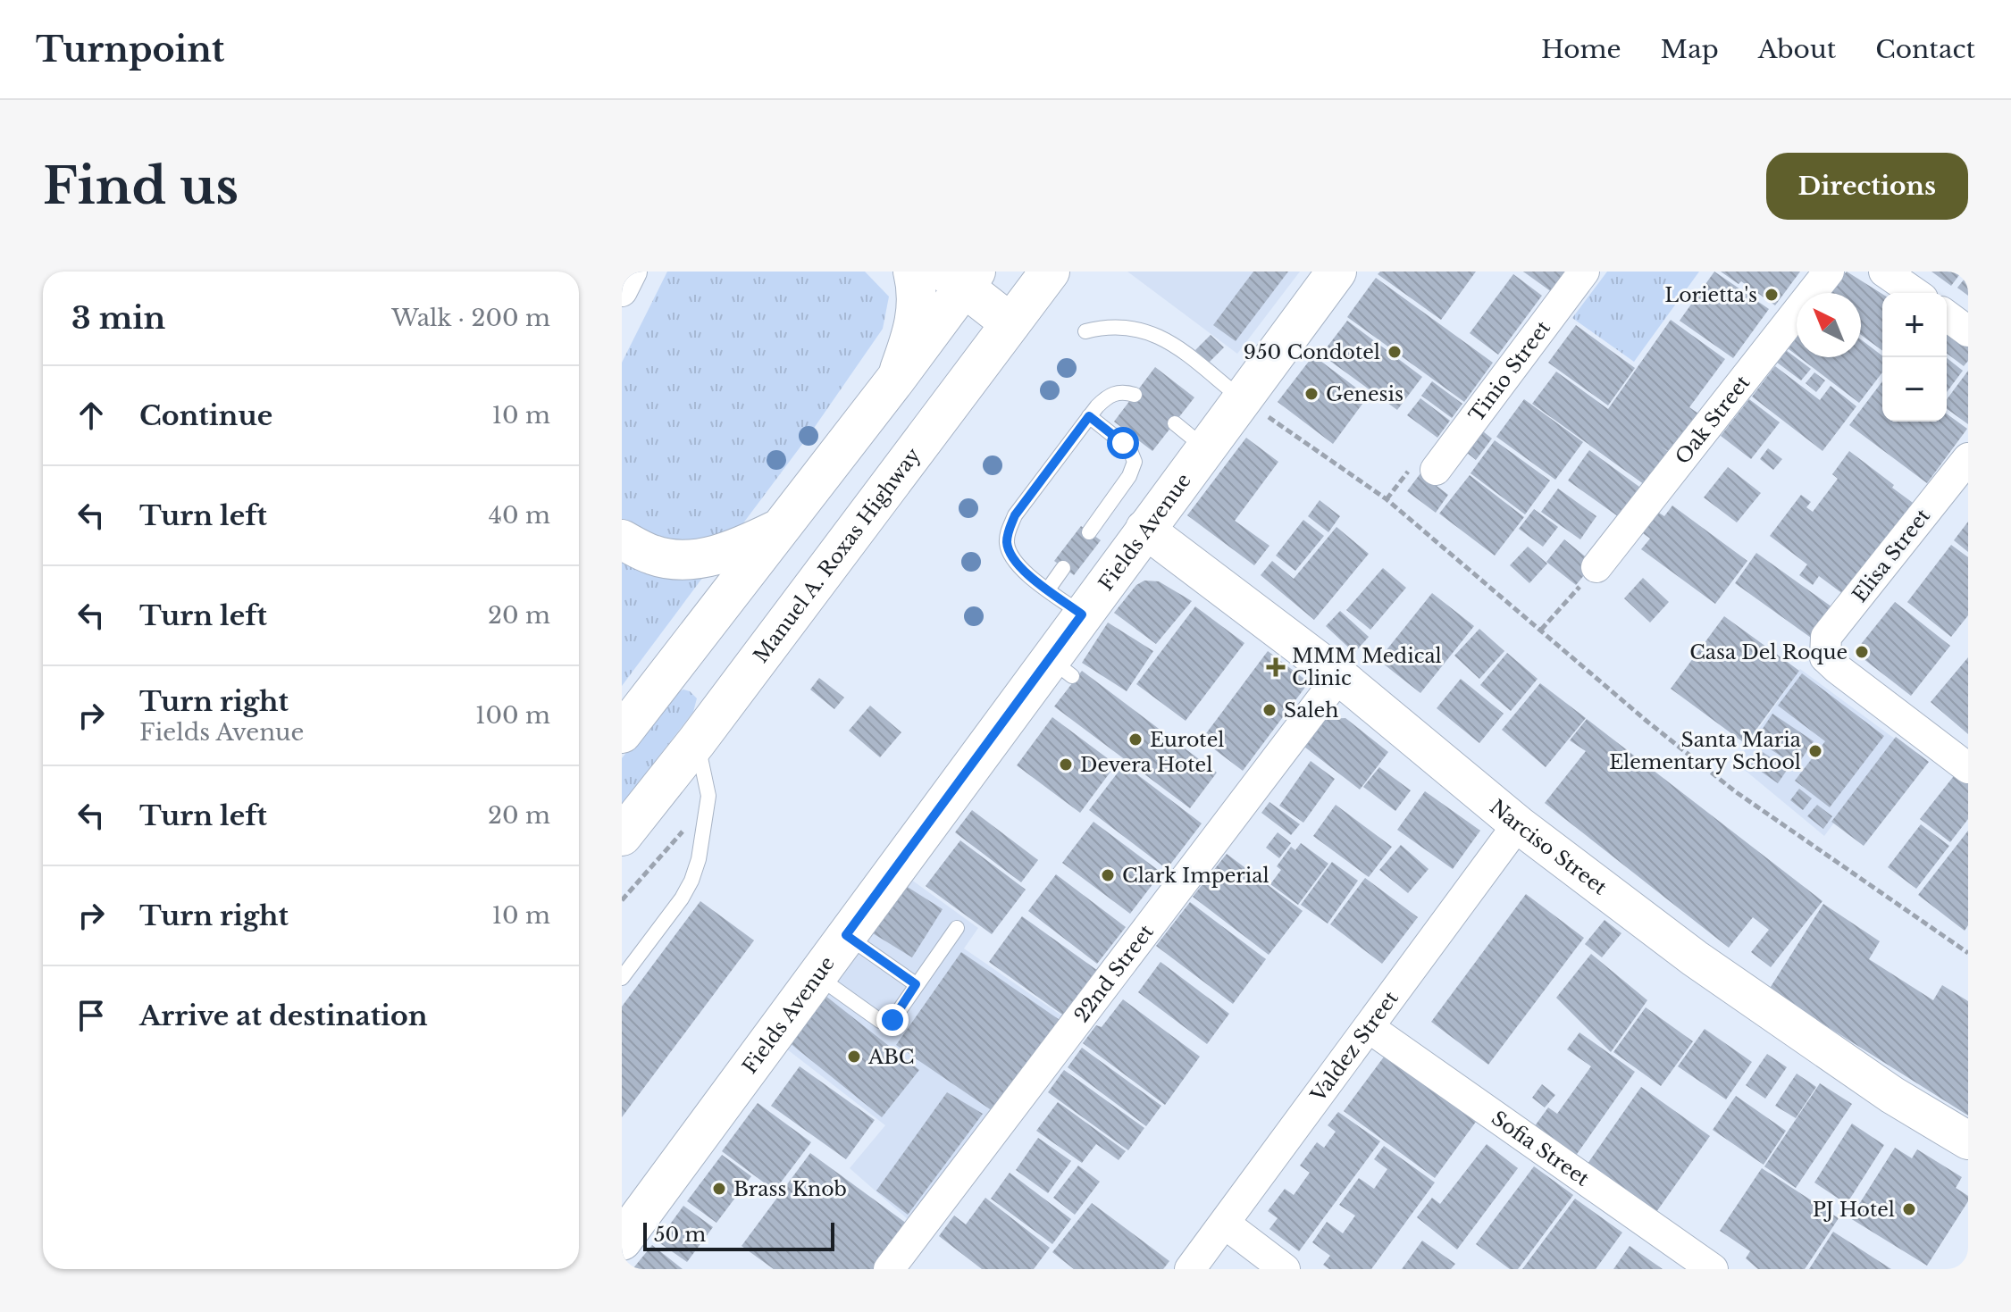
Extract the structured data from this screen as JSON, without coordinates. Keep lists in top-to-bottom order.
{
  "streets": {
    "main road": ["Fields Avenue", "Manuel A. Roxas Highway"],
    "street": [
      "Tinio Street",
      "Oak Street",
      "Elisa Street",
      "Narciso Street",
      "22nd Street",
      "Valdez Street",
      "Sofia Street"
    ]
  },
  "crossings": [
    ["Fields Avenue", "Narciso Street"],
    ["Narciso Street", "22nd Street"],
    ["Narciso Street", "Valdez Street"],
    ["Valdez Street", "Sofia Street"]
  ],
  "places": {
    "other": [
      "Lorietta's",
      "950 Condotel",
      "Genesis",
      "Casa Del Roque",
      "Saleh",
      "Eurotel",
      "Santa Maria Elementary School",
      "Devera Hotel",
      "Clark Imperial",
      "ABC",
      "Brass Knob",
      "PJ Hotel"
    ],
    "health": ["MMM Medical Clinic"]
  },
  "scale_bar": "50 m",
  "north": "top left",
  "page": {
    "header": "Turnpoint",
    "nav": [
      "Home",
      "Map",
      "About",
      "Contact"
    ],
    "buttons": "Directions",
    "title": "Find us",
    "heading": ["3 min", "Walk · 200 m"],
    "map_buttons": ["+", "−"],
    "list": [
      ["Continue", "10 m"],
      ["Turn left", "40 m"],
      ["Turn left", "20 m"],
      ["Turn right", "Fields Avenue", "100 m"],
      ["Turn left", "20 m"],
      ["Turn right", "10 m"],
      "Arrive at destination"
    ],
    "scale": "50 m"
  }
}
